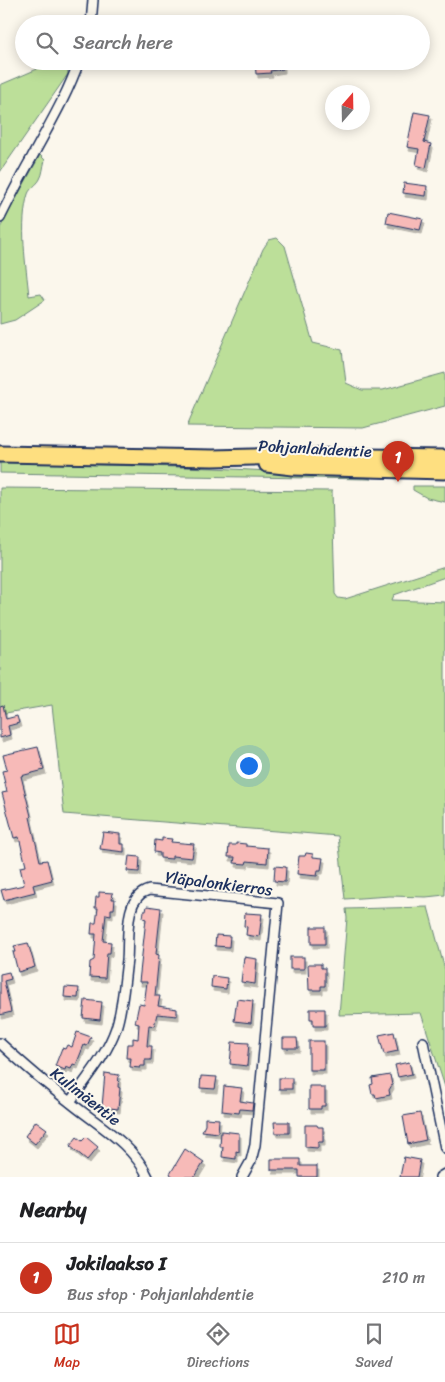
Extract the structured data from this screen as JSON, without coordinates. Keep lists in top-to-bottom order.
{
  "streets": {
    "highway": ["Pohjanlahdentie"],
    "street": ["Yläpalonkierros", "Kulimäentie"]
  },
  "crossings": [
    ["Yläpalonkierros", "Kulimäentie"]
  ],
  "north": "top",
  "page": {
    "search": "Search here",
    "pins": "1",
    "heading": "Nearby",
    "list": [
      {
        "mark": "1",
        "name": "Jokilaakso I",
        "note": "Bus stop · Pohjanlahdentie",
        "value": "210 m"
      }
    ],
    "nav": ["Map", "Directions", "Saved"]
  }
}
